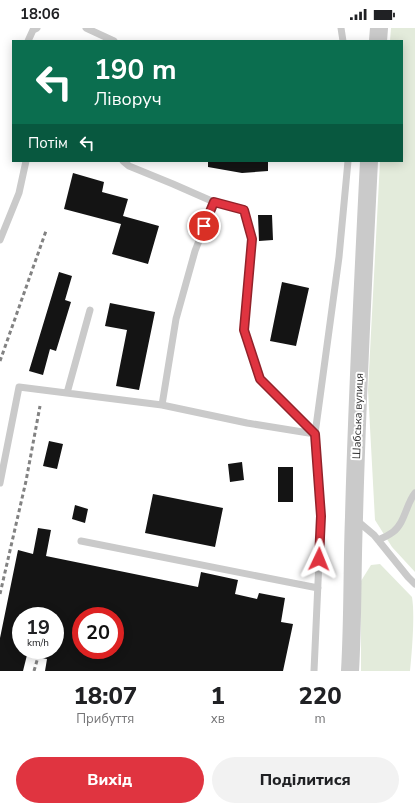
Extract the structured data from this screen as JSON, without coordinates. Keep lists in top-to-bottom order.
{
  "streets": {
    "street": ["Шабська вулиця"]
  },
  "page": {
    "status": "18:06",
    "turn": ["190 m", "Ліворуч"],
    "then": "Потім",
    "speed": "19 km/h",
    "limit": "20",
    "eta": [
      "18:07",
      "Прибуття",
      "1",
      "хв",
      "220",
      "m"
    ],
    "buttons": ["Вихід", "Поділитися"]
  }
}
